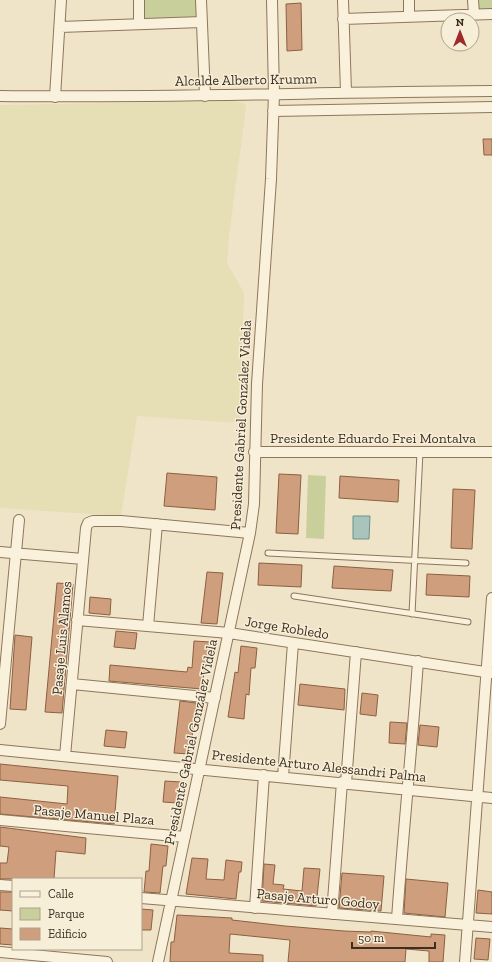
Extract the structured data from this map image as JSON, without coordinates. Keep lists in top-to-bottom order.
{
  "streets": {
    "street": [
      "Alcalde Alberto Krumm",
      "Presidente Gabriel González Videla",
      "Presidente Eduardo Frei Montalva",
      "Jorge Robledo",
      "Pasaje Luis Alamos",
      "Presidente Arturo Alessandri Palma",
      "Pasaje Manuel Plaza",
      "Pasaje Arturo Godoy"
    ]
  },
  "crossings": [
    ["Alcalde Alberto Krumm", "Presidente Gabriel González Videla"],
    ["Presidente Gabriel González Videla", "Presidente Eduardo Frei Montalva"],
    ["Presidente Gabriel González Videla", "Jorge Robledo"],
    ["Presidente Gabriel González Videla", "Presidente Arturo Alessandri Palma"],
    ["Presidente Gabriel González Videla", "Pasaje Manuel Plaza"],
    ["Presidente Gabriel González Videla", "Pasaje Arturo Godoy"],
    ["Jorge Robledo", "Pasaje Luis Alamos"],
    ["Pasaje Luis Alamos", "Presidente Arturo Alessandri Palma"]
  ],
  "legend": ["Calle", "Parque", "Edificio"],
  "scale_bar": "50 m",
  "north": "top"
}
